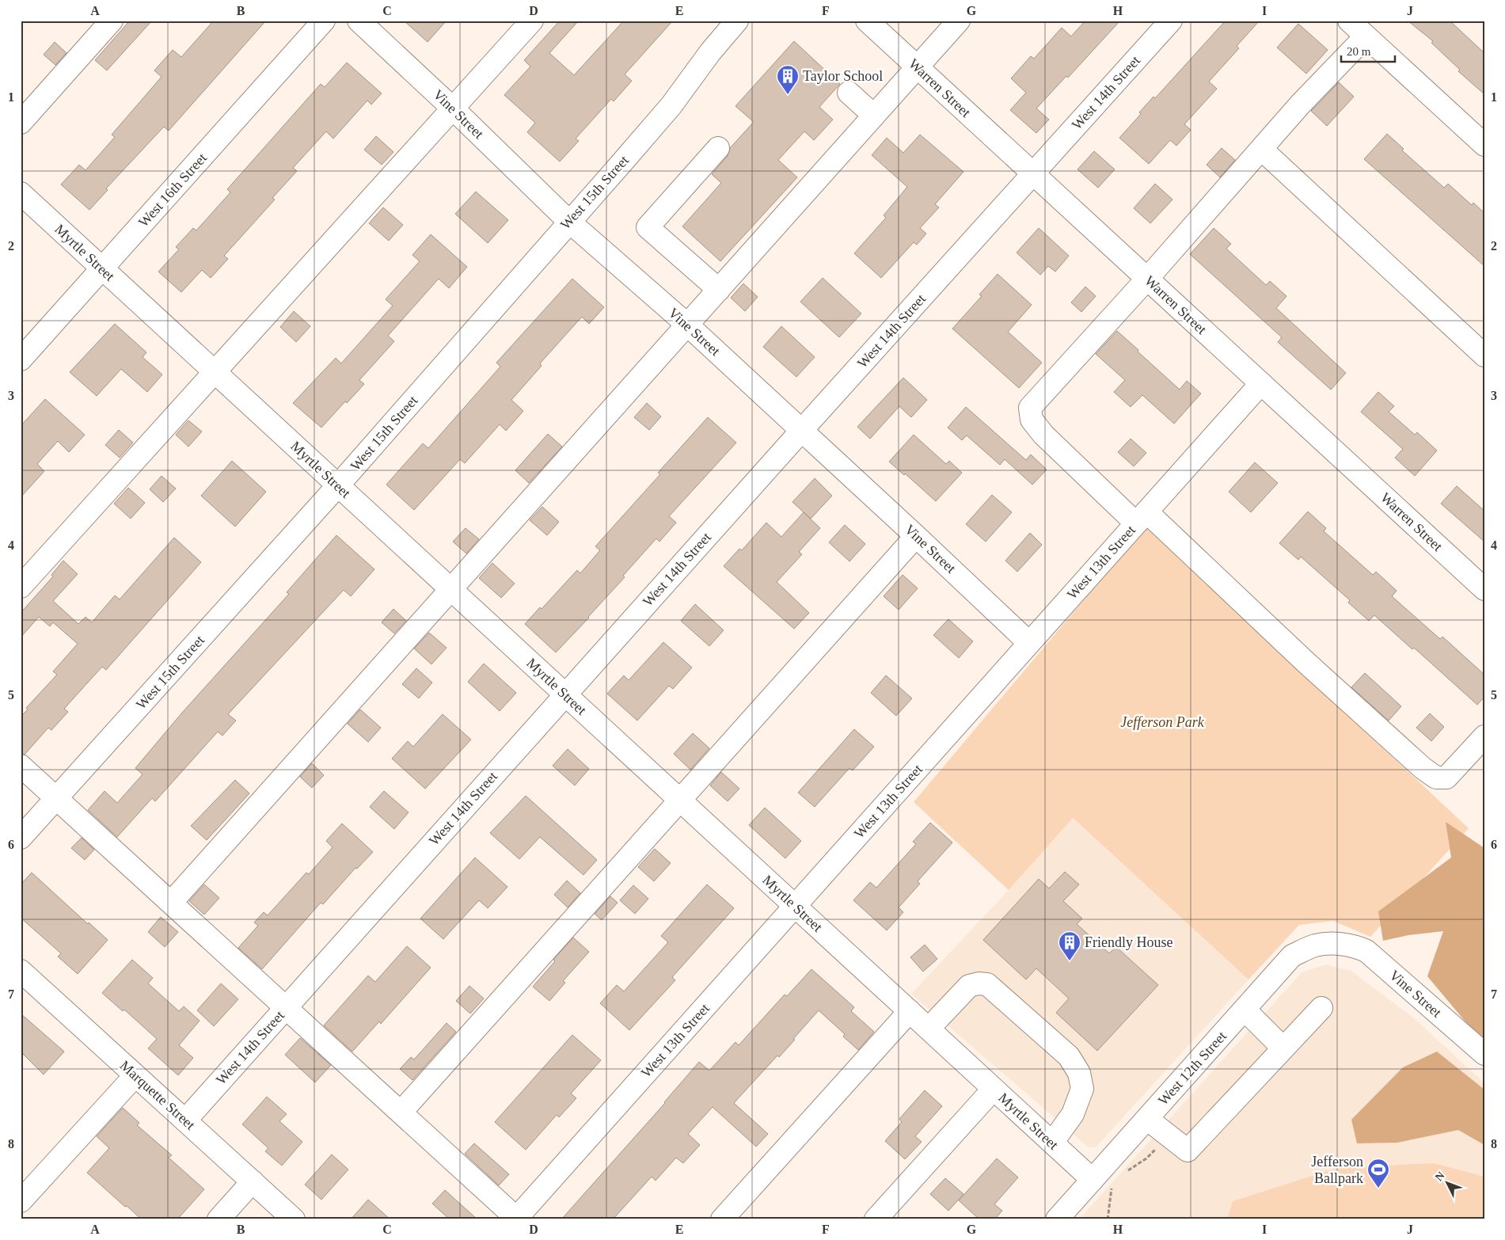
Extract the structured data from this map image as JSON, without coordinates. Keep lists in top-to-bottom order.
{
  "streets": {
    "street": [
      "Warren Street",
      "West 14th Street",
      "Vine Street",
      "West 16th Street",
      "West 15th Street",
      "Myrtle Street",
      "West 13th Street",
      "West 12th Street",
      "Marquette Street"
    ]
  },
  "crossings": [
    ["Warren Street", "West 14th Street"],
    ["Warren Street", "West 13th Street"],
    ["West 14th Street", "Vine Street"],
    ["West 14th Street", "Myrtle Street"],
    ["West 14th Street", "Marquette Street"],
    ["Vine Street", "West 15th Street"],
    ["Vine Street", "West 13th Street"],
    ["Vine Street", "West 12th Street"],
    ["West 16th Street", "Myrtle Street"],
    ["West 15th Street", "Myrtle Street"],
    ["Myrtle Street", "West 13th Street"],
    ["Myrtle Street", "West 12th Street"]
  ],
  "parks": ["Jefferson Park"],
  "places": {
    "building": ["Taylor School", "Friendly House"],
    "sports": ["Jefferson Ballpark"]
  },
  "scale_bar": "20 m",
  "north": "top left",
  "grid": {
    "columns": [
      "A",
      "B",
      "C",
      "D",
      "E",
      "F",
      "G",
      "H",
      "I",
      "J"
    ],
    "rows": [
      "1",
      "2",
      "3",
      "4",
      "5",
      "6",
      "7",
      "8"
    ]
  }
}
